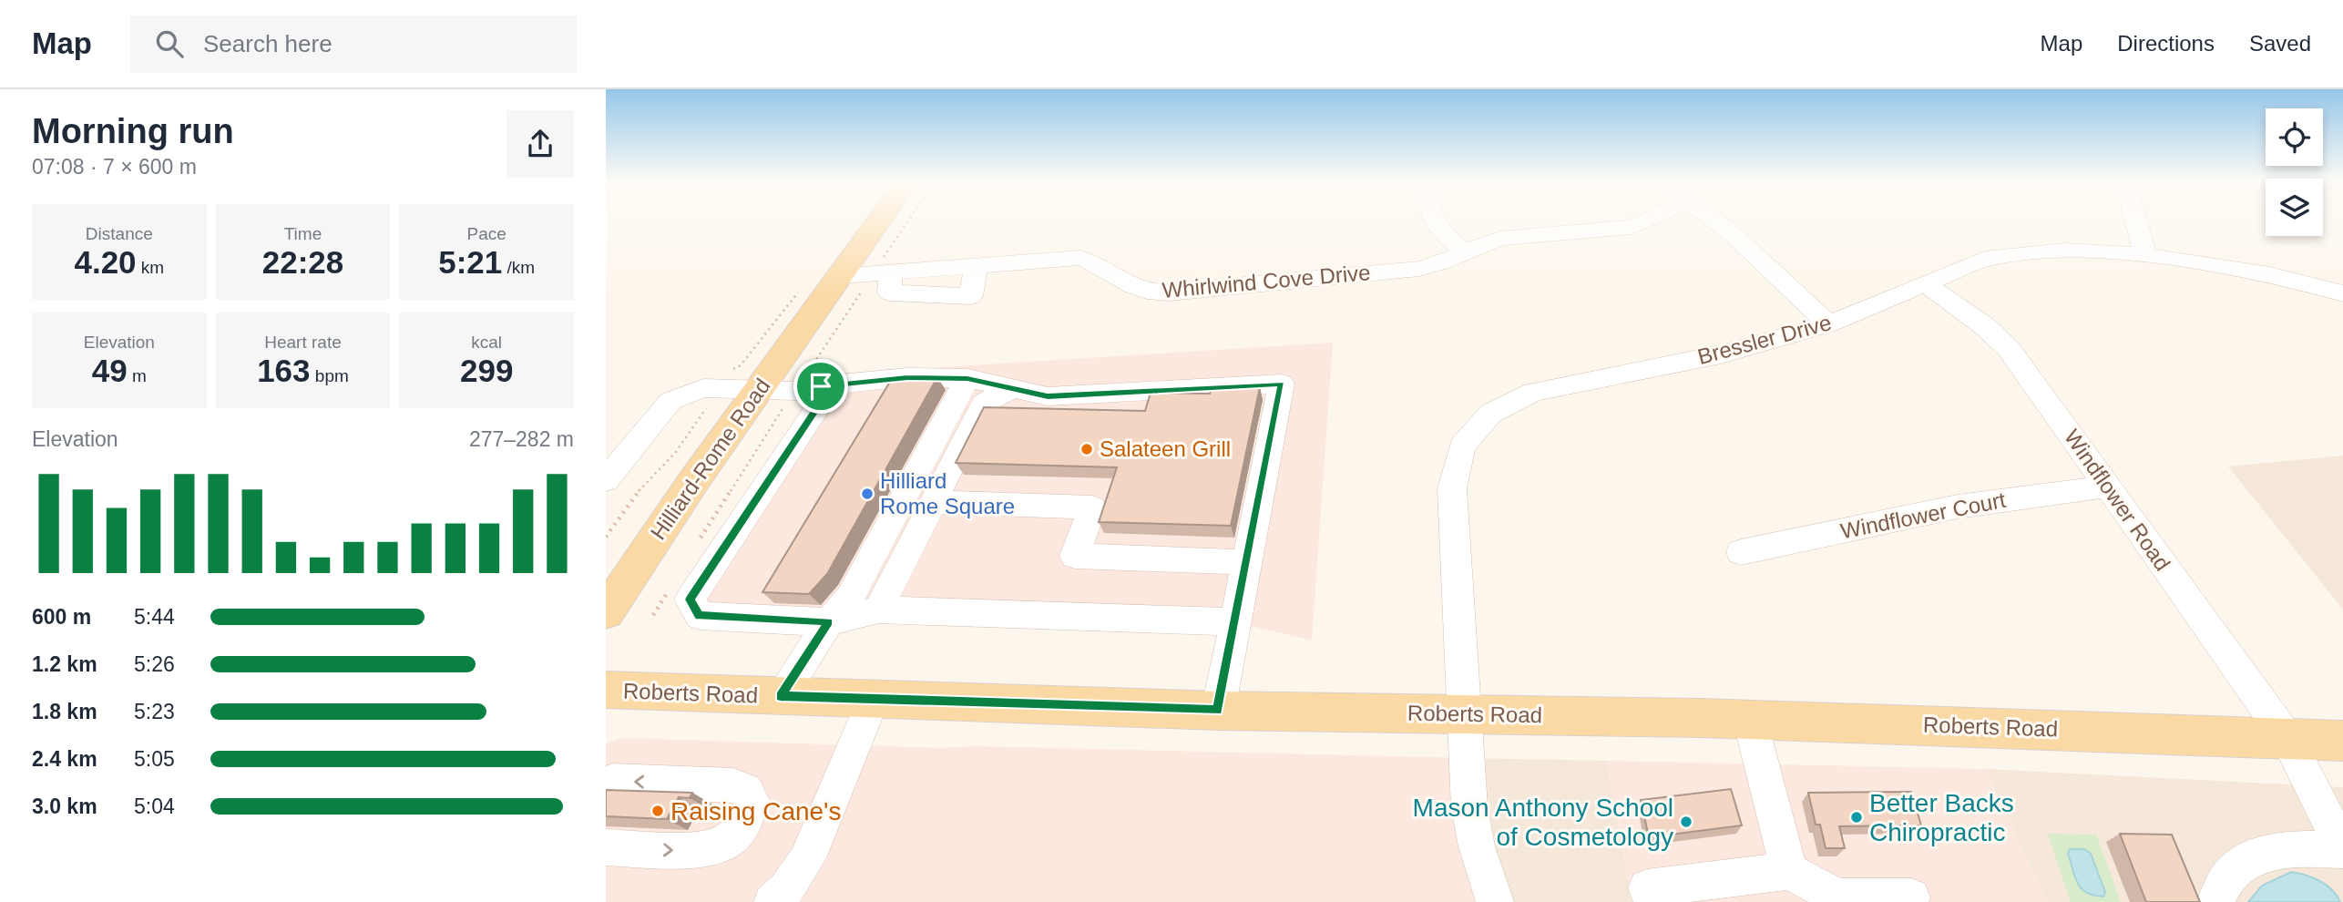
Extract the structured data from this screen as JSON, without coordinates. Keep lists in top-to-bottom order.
{
  "streets": {
    "main road": ["Hilliard-Rome Road", "Roberts Road"],
    "street": [
      "Whirlwind Cove Drive",
      "Bressler Drive",
      "Windflower Road",
      "Windflower Court"
    ]
  },
  "crossings": [
    ["Bressler Drive", "Windflower Road"],
    ["Bressler Drive", "Roberts Road"],
    ["Windflower Road", "Windflower Court"],
    ["Windflower Road", "Roberts Road"]
  ],
  "places": [
    "Salateen Grill",
    "Hilliard Rome Square",
    "Raising Cane's",
    "Better Backs Chiropractic",
    "Mason Anthony School of Cosmetology"
  ],
  "page": {
    "header": "Map",
    "search": "Search here",
    "nav": ["Map", "Directions", "Saved"],
    "heading": ["Morning run", "07:08 · 7 × 600 m"],
    "stats": [
      ["Distance", "4.20 km"],
      ["Time", "22:28"],
      ["Pace", "5:21 /km"],
      ["Elevation", "49 m"],
      ["Heart rate", "163 bpm"],
      ["kcal", "299"]
    ],
    "chart": ["Elevation", "277–282 m"],
    "list": [
      {
        "name": "600 m",
        "note": "5:44"
      },
      {
        "name": "1.2 km",
        "note": "5:26"
      },
      {
        "name": "1.8 km",
        "note": "5:23"
      },
      {
        "name": "2.4 km",
        "note": "5:05"
      },
      {
        "name": "3.0 km",
        "note": "5:04"
      }
    ]
  }
}
